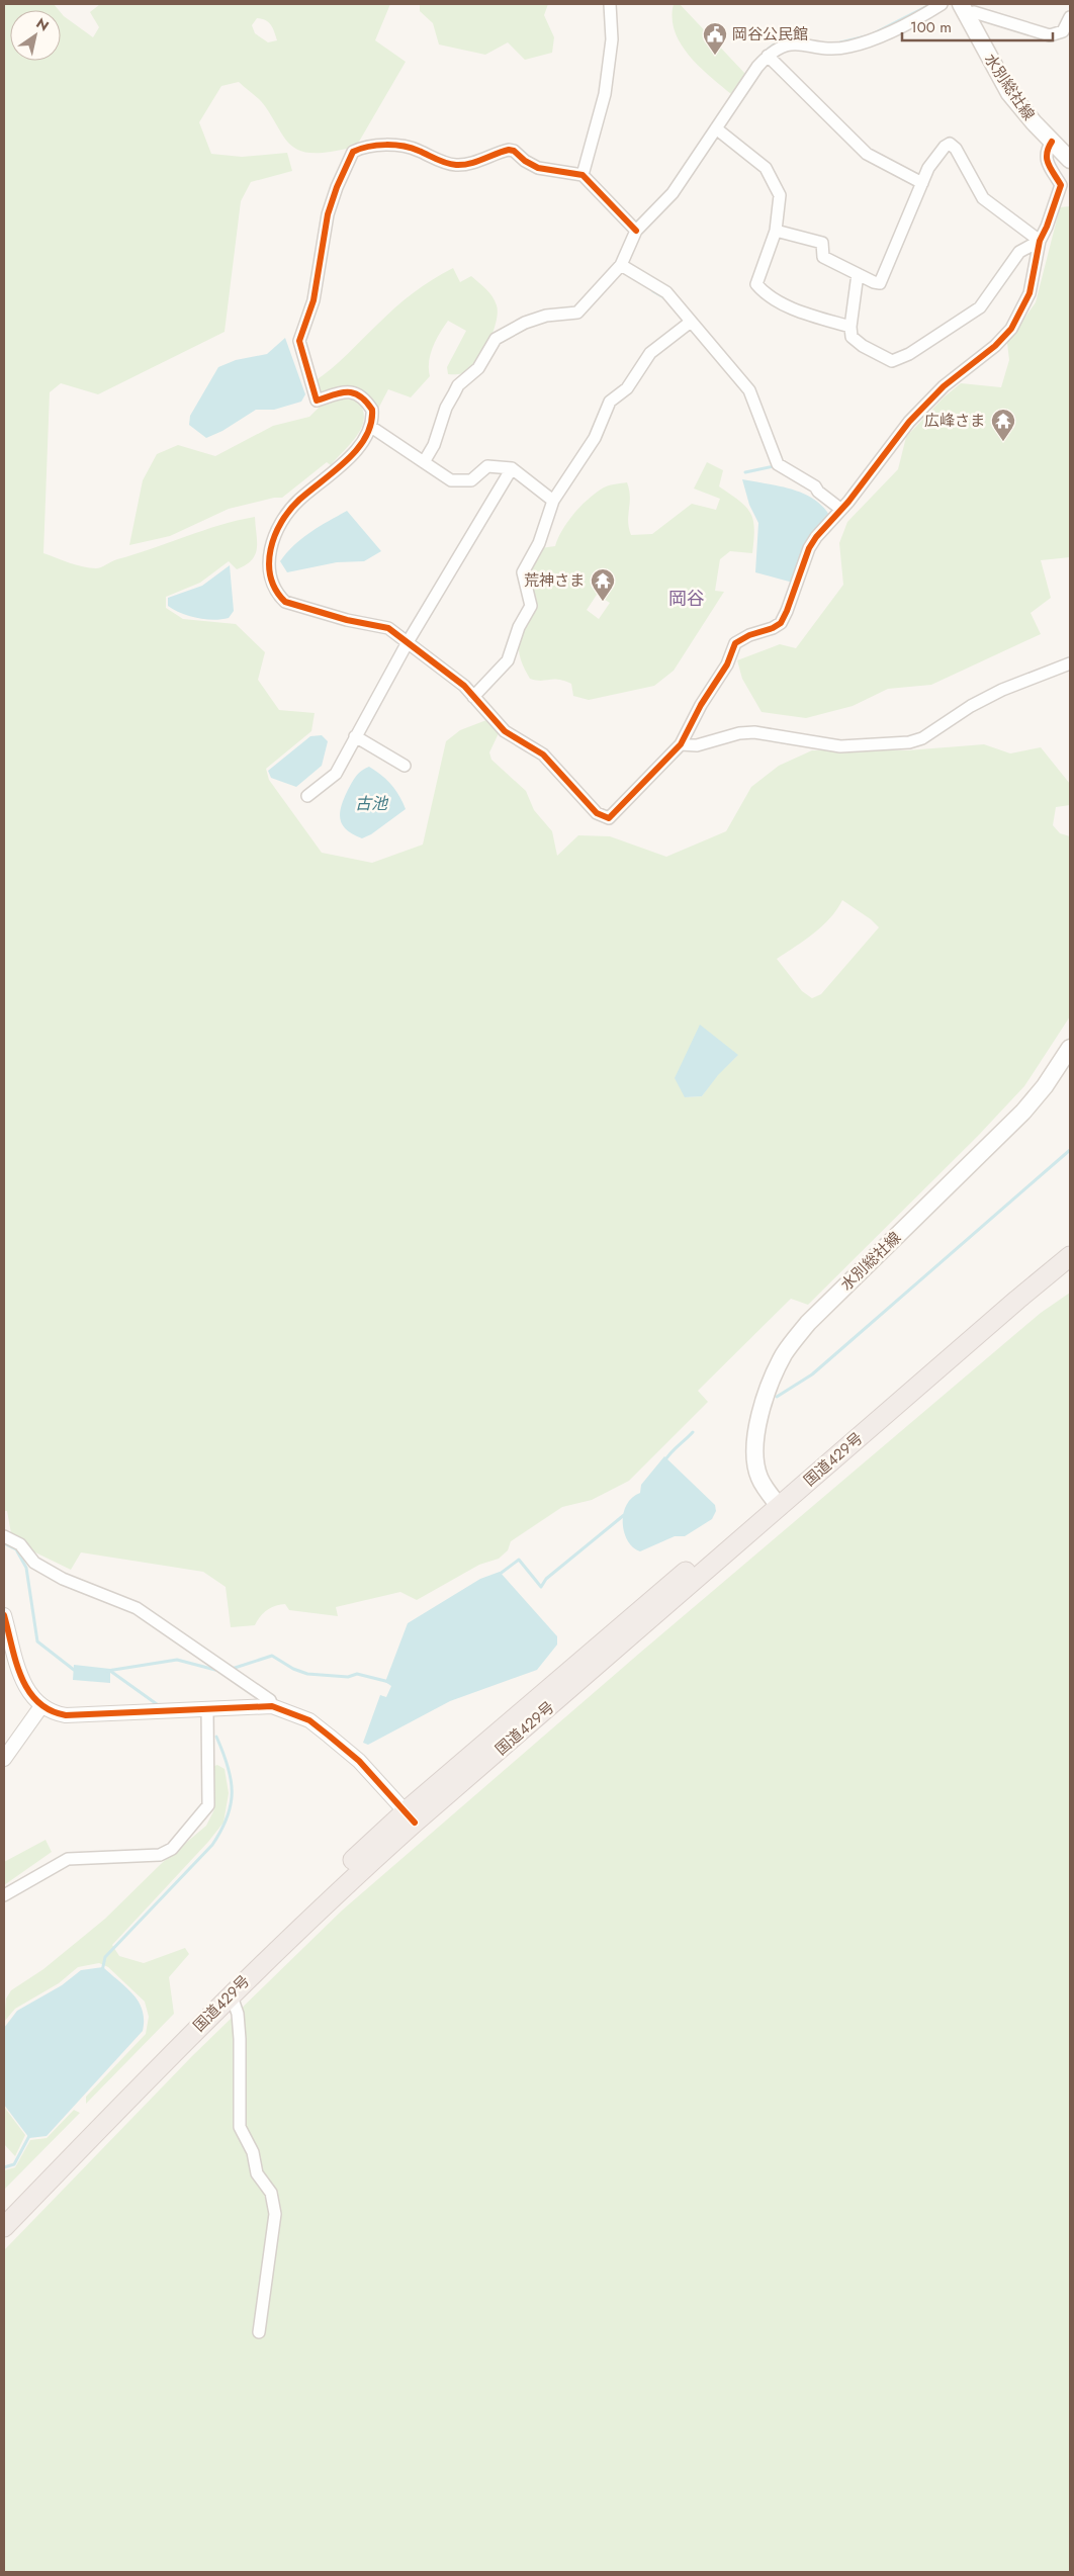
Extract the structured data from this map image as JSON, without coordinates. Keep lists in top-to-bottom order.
{
  "streets": {
    "highway": ["国道429号"],
    "main road": ["水別総社線"]
  },
  "crossings": [
    ["水別総社線", "国道429号"]
  ],
  "districts": ["岡谷"],
  "water": ["古池"],
  "places": {
    "public building": ["岡谷公民館"],
    "temple": ["広峰さま", "荒神さま"]
  },
  "scale_bar": "100 m",
  "north": "top right"
}
